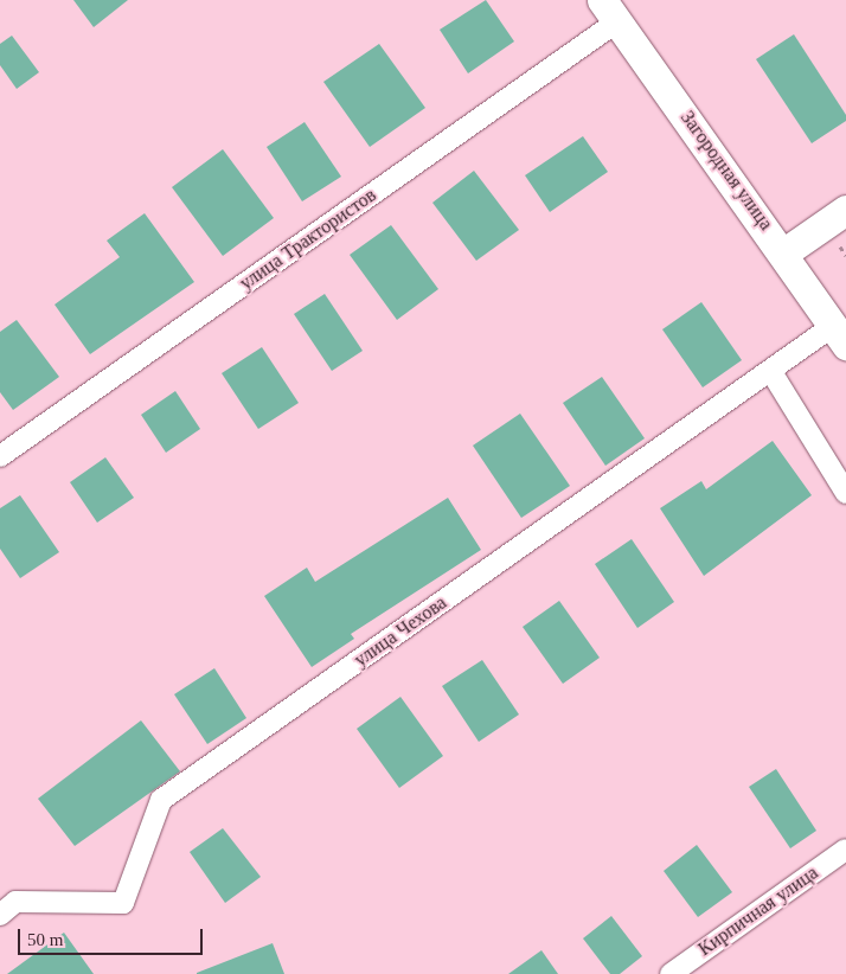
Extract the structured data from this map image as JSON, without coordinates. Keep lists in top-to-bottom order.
{
  "streets": {
    "street": [
      "Загородная улица",
      "улица Трактористов",
      "улица Чехова",
      "Кирпичная улица"
    ]
  },
  "crossings": [
    ["Загородная улица", "улица Трактористов"],
    ["Загородная улица", "улица Чехова"]
  ],
  "scale_bar": "50 m"
}
